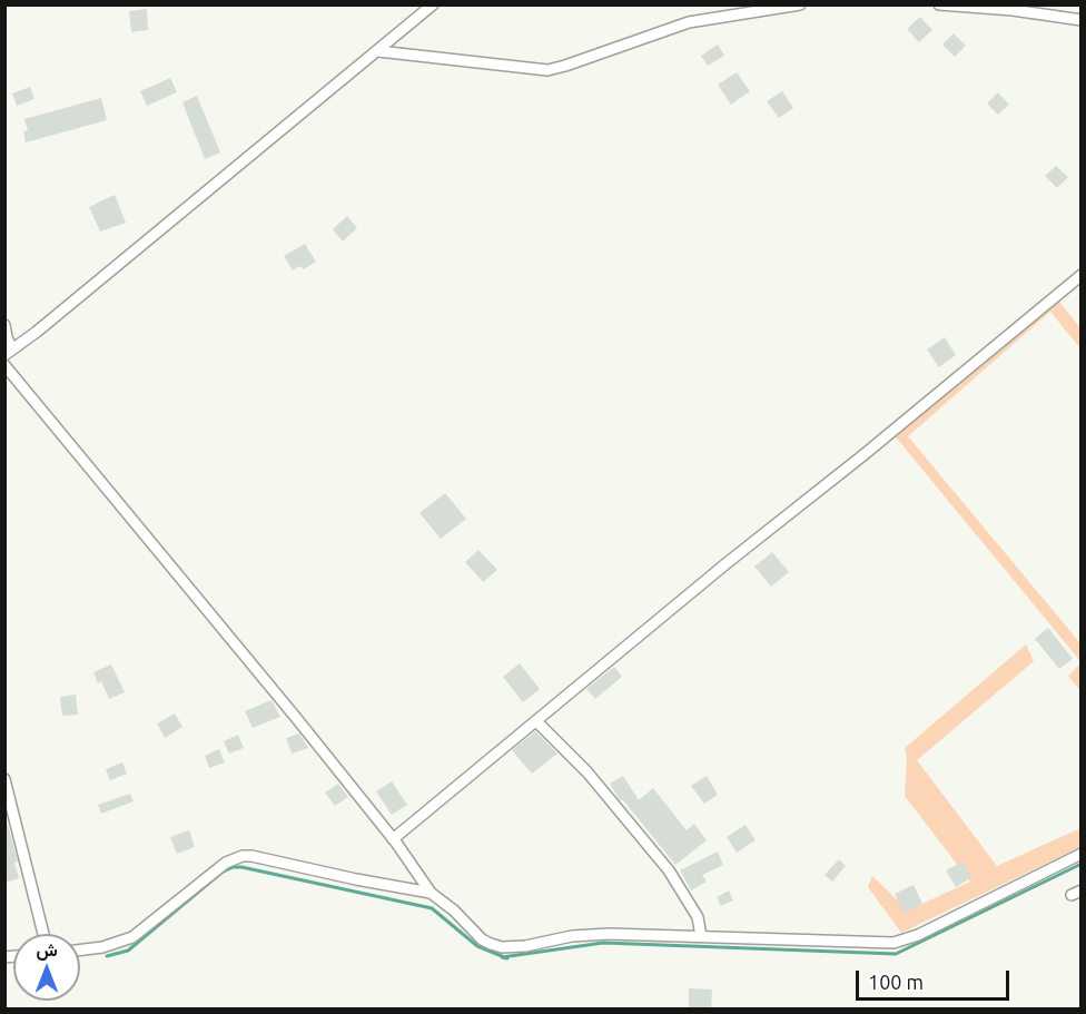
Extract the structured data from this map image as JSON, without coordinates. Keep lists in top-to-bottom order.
{
  "scale_bar": "100 m",
  "north": "top"
}
